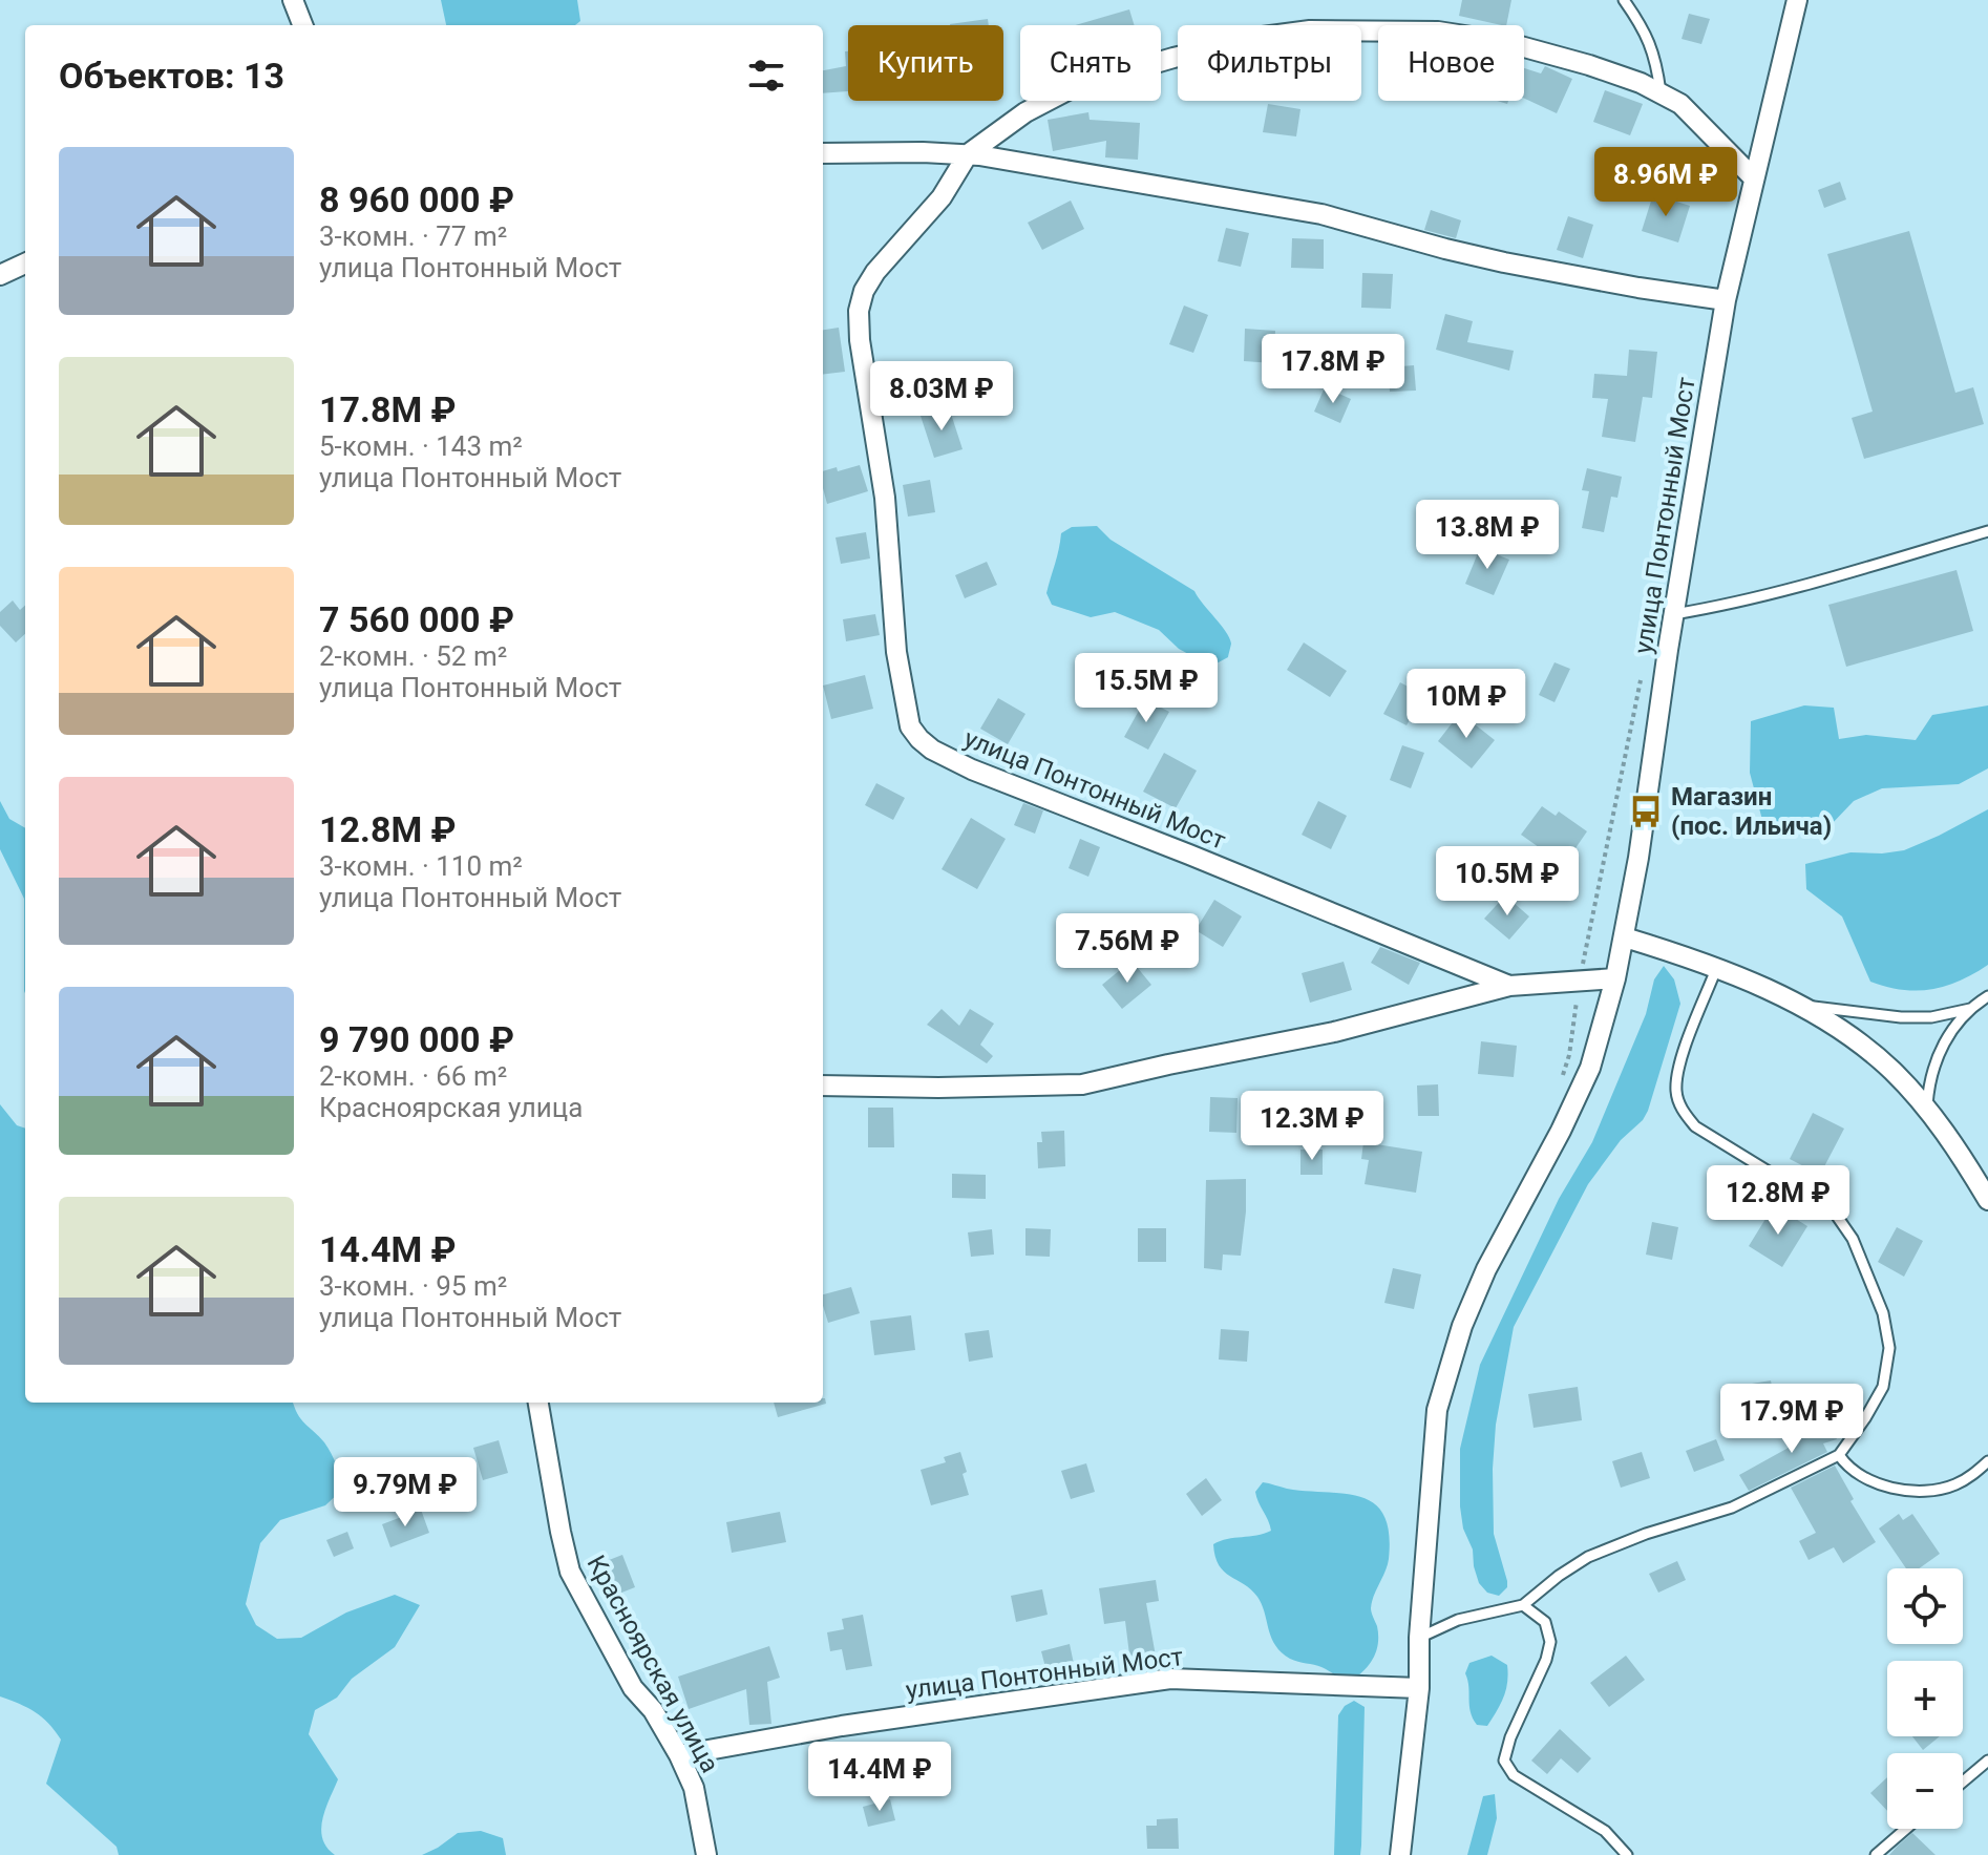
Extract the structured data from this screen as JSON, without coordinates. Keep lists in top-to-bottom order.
{
  "streets": {
    "street": ["улица Понтонный Мост", "Красноярская улица"]
  },
  "crossings": [
    ["улица Понтонный Мост", "Красноярская улица"]
  ],
  "places": {
    "bus stop": ["Магазин (пос. Ильича)"]
  },
  "page": {
    "chip": [
      "Купить",
      "Снять",
      "Фильтры",
      "Новое"
    ],
    "heading": "Объектов: 13",
    "list": [
      {
        "name": "8 960 000 ₽",
        "note": "3-комн. · 77 m² · улица Понтонный Мост"
      },
      {
        "name": "17.8M ₽",
        "note": "5-комн. · 143 m² · улица Понтонный Мост"
      },
      {
        "name": "7 560 000 ₽",
        "note": "2-комн. · 52 m² · улица Понтонный Мост"
      },
      {
        "name": "12.8M ₽",
        "note": "3-комн. · 110 m² · улица Понтонный Мост"
      },
      {
        "name": "9 790 000 ₽",
        "note": "2-комн. · 66 m² · Красноярская улица"
      },
      {
        "name": "14.4M ₽",
        "note": "3-комн. · 95 m² · улица Понтонный Мост"
      }
    ],
    "price": [
      "8.96M ₽",
      "17.8M ₽",
      "8.03M ₽",
      "13.8M ₽",
      "15.5M ₽",
      "10M ₽",
      "10.5M ₽",
      "7.56M ₽",
      "12.3M ₽",
      "12.8M ₽",
      "17.9M ₽",
      "9.79M ₽",
      "14.4M ₽"
    ],
    "map_buttons": ["+", "−"]
  }
}
